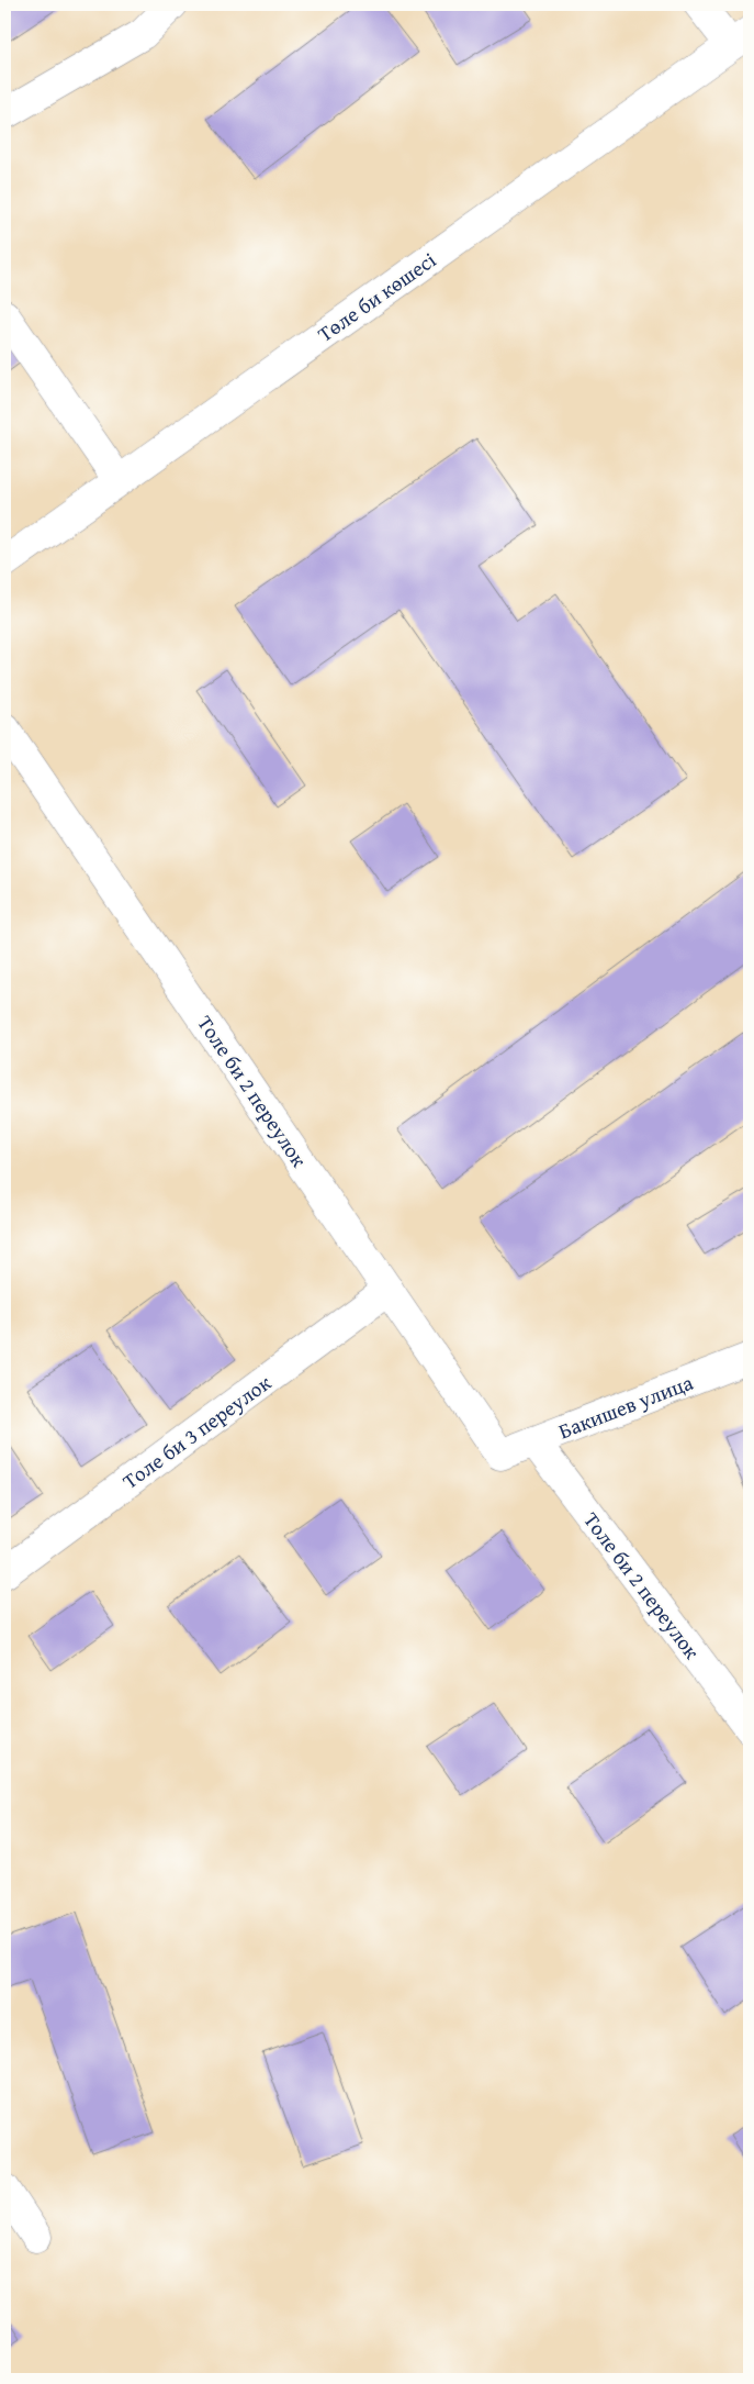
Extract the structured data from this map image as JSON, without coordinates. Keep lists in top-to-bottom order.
{
  "streets": {
    "street": [
      "Төле би көшесі",
      "Толе би 2 переулок",
      "Бакишев улица",
      "Толе би 3 переулок"
    ]
  },
  "crossings": [
    ["Толе би 2 переулок", "Бакишев улица"],
    ["Толе би 2 переулок", "Толе би 3 переулок"]
  ]
}
